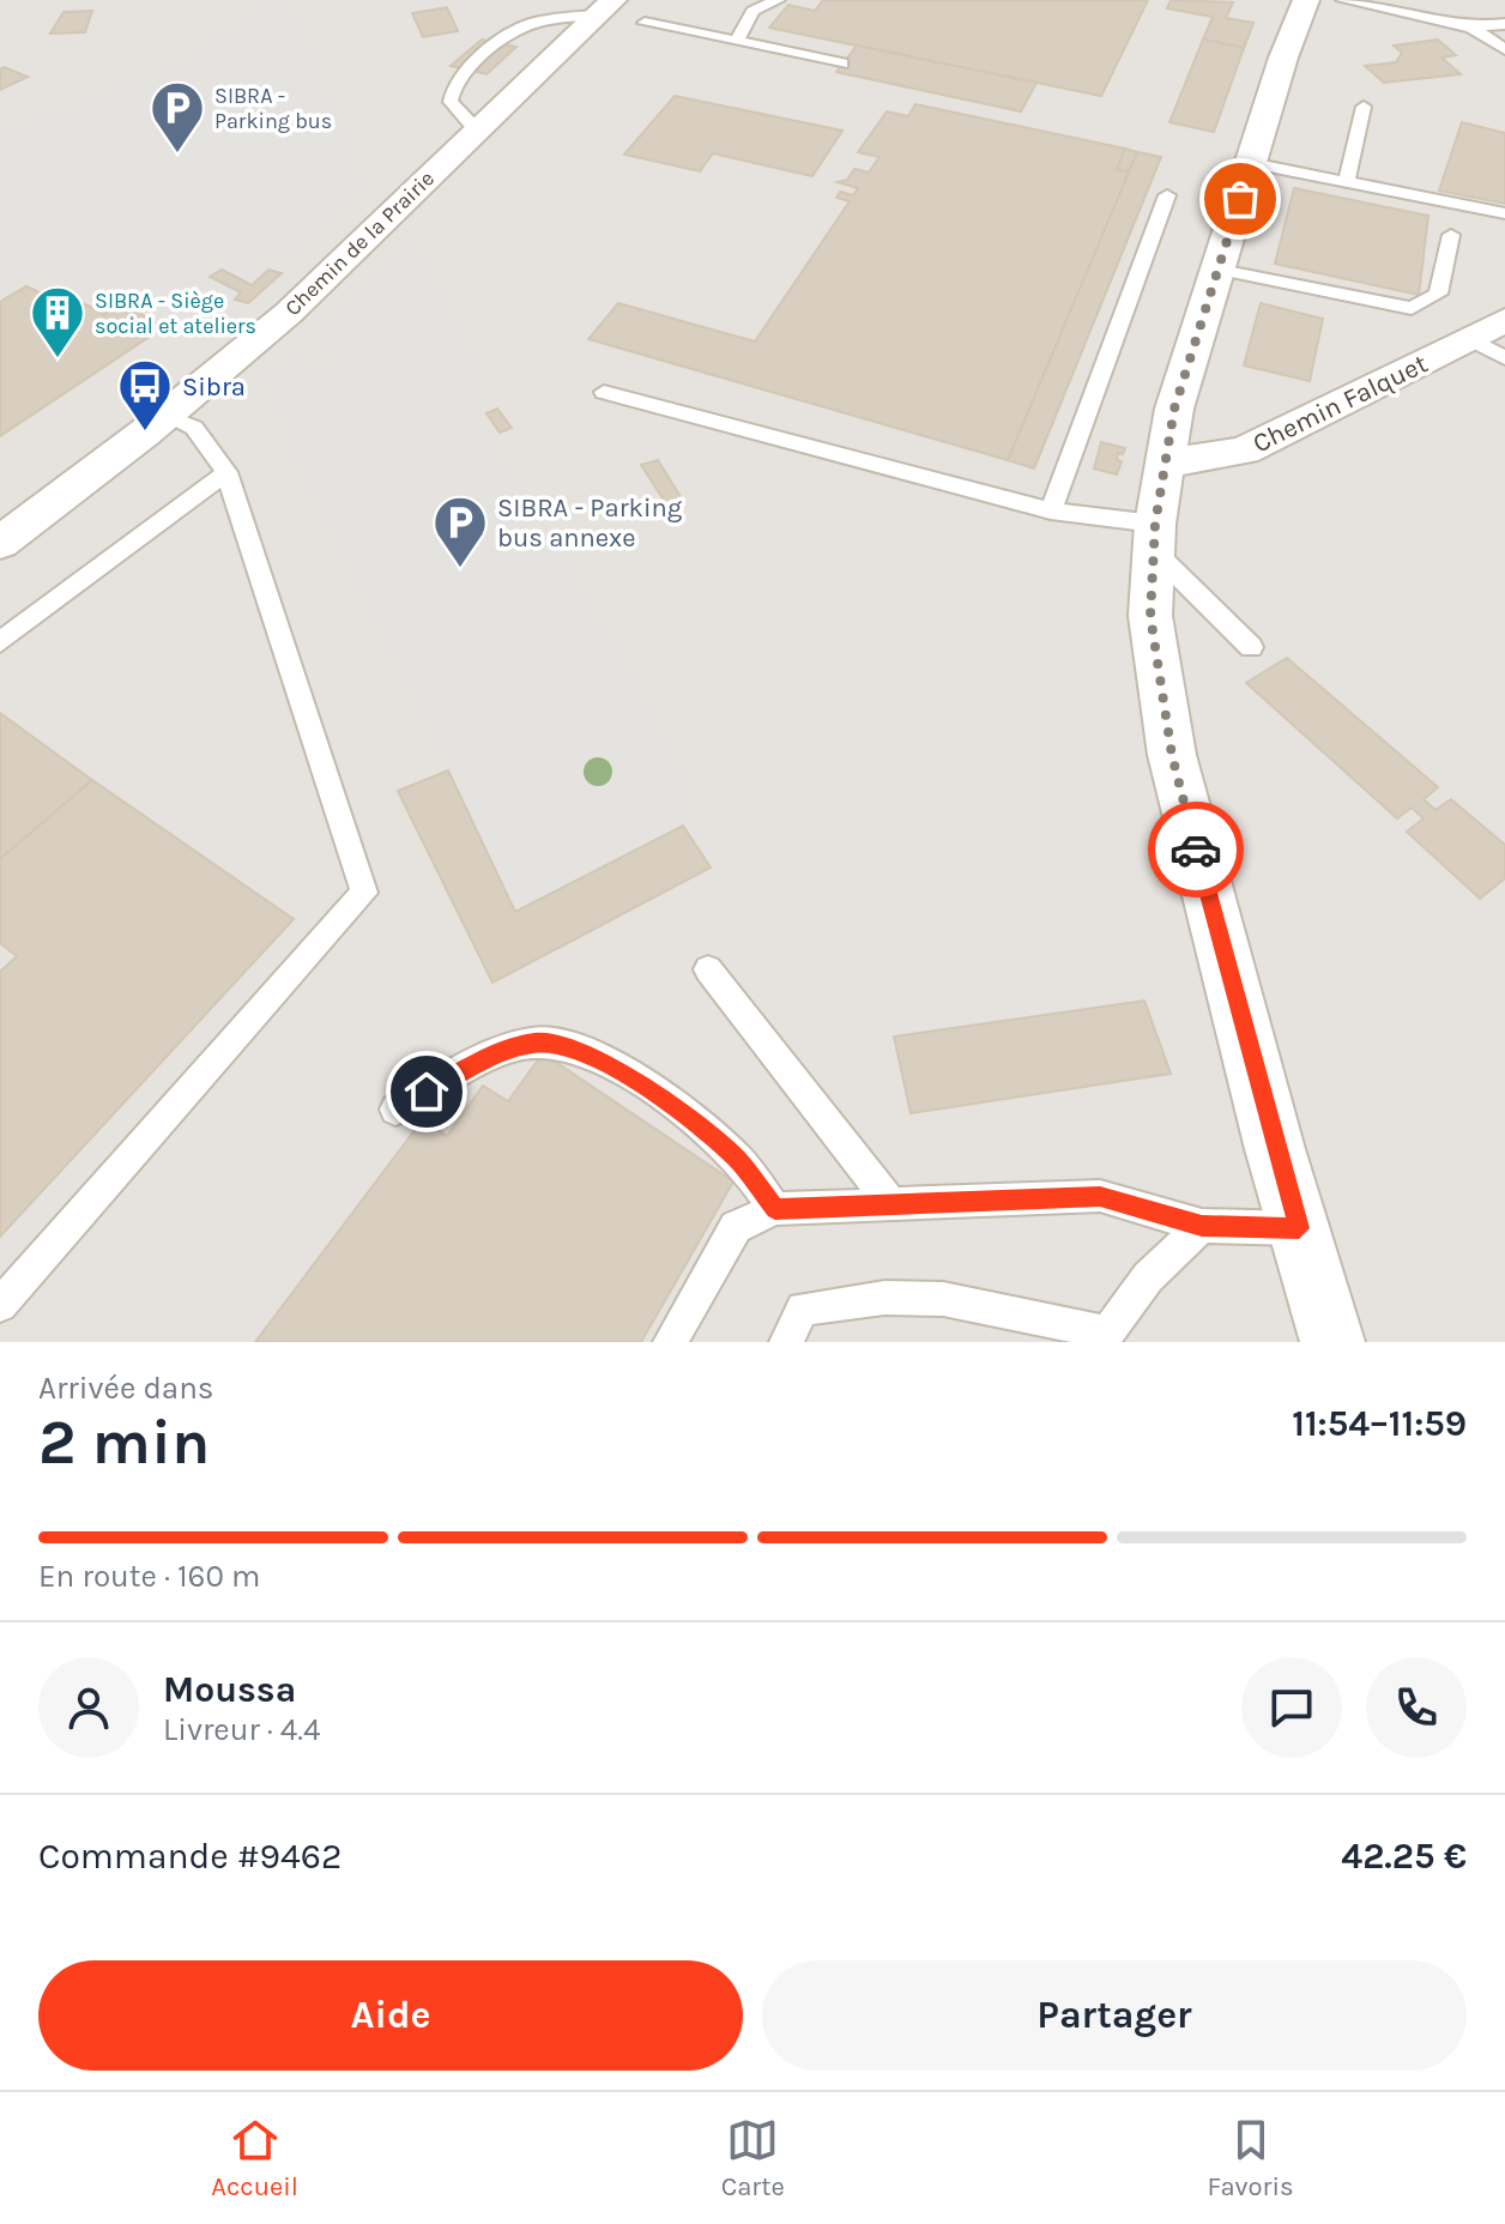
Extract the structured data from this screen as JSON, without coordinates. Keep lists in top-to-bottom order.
{
  "streets": {
    "street": ["Chemin de la Prairie", "Chemin Falquet"]
  },
  "places": {
    "parking": ["SIBRA - Parking bus", "SIBRA - Parking bus annexe"],
    "building": ["SIBRA - Siège social et ateliers"],
    "bus stop": ["Sibra"]
  },
  "page": {
    "heading": ["2 min", "Arrivée dans", "11:54–11:59"],
    "panel": [
      "Moussa",
      "Livreur · 4.4",
      "Commande #9462",
      "42.25 €"
    ],
    "bar": "En route · 160 m",
    "buttons": ["Aide", "Partager"],
    "tabs": ["Accueil", "Carte", "Favoris"]
  }
}
